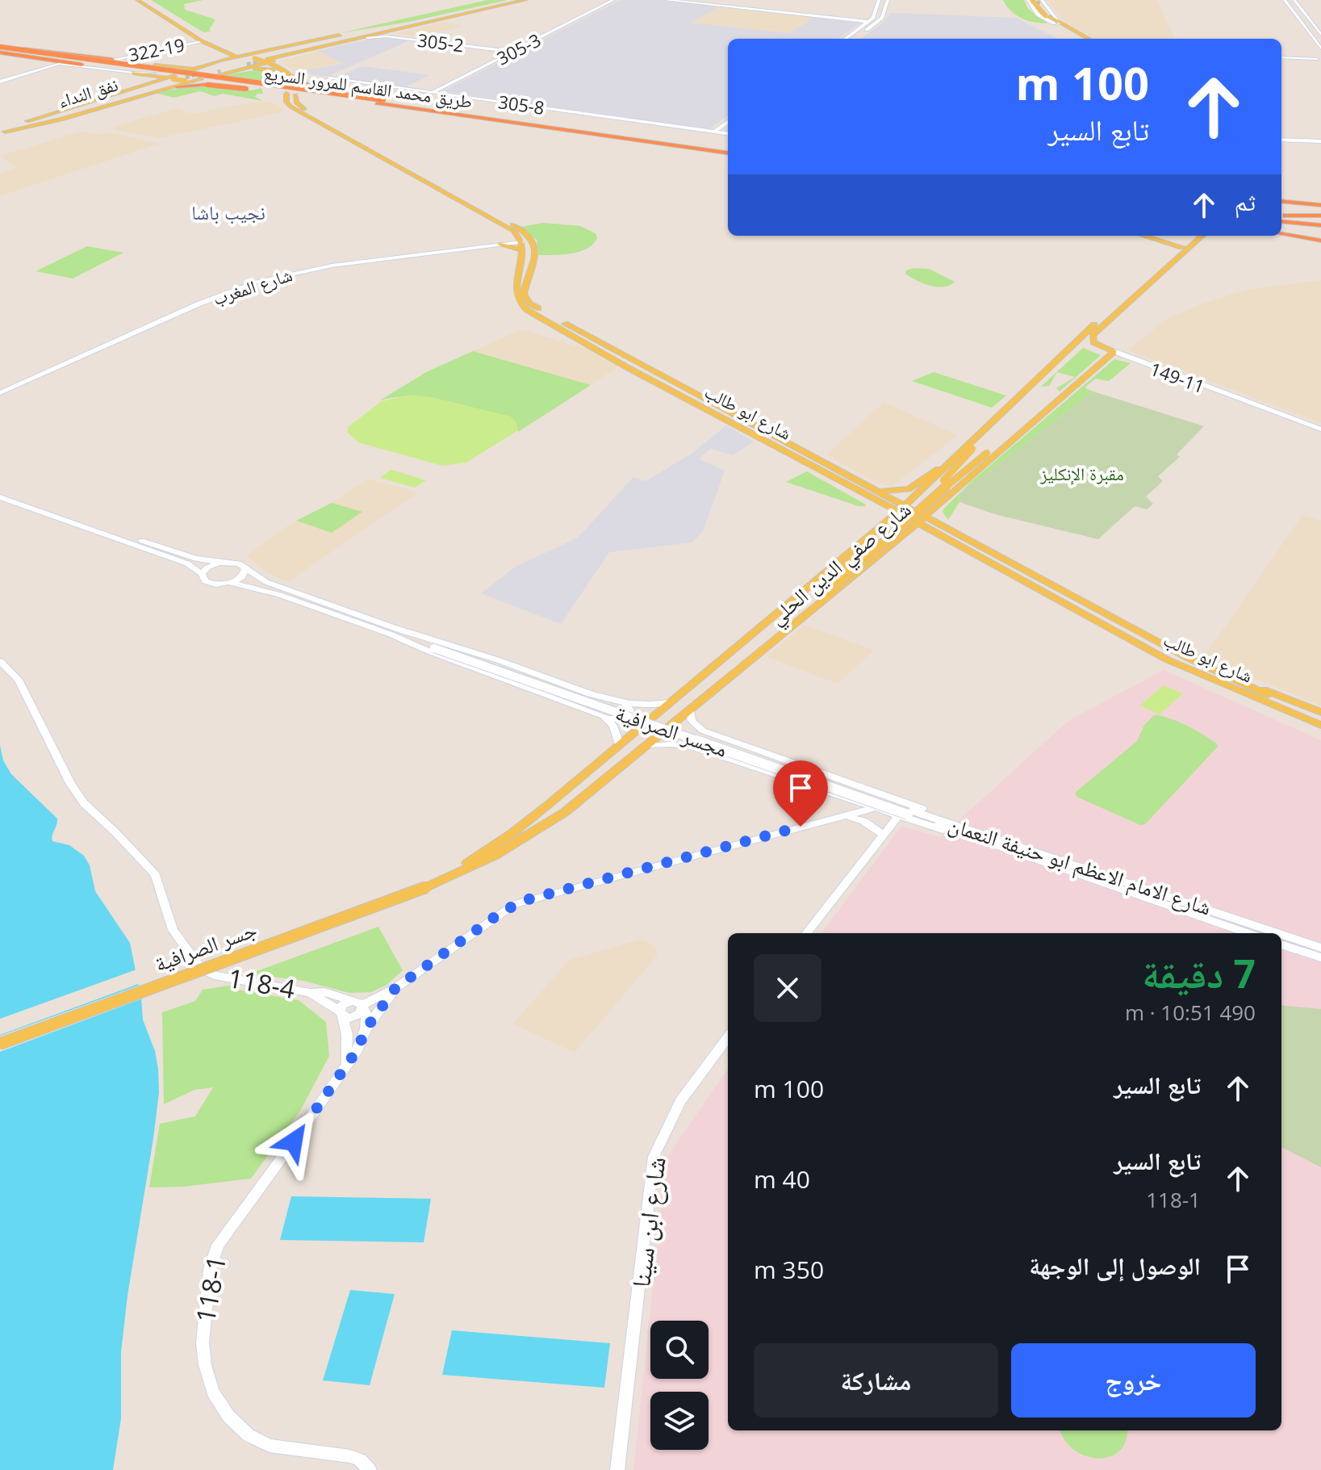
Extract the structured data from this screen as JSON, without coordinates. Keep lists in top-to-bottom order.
{
  "streets": {
    "highway": ["طريق محمد القاسم للمرور السريع"],
    "main road": [
      "نفق النداء",
      "شارع ابو طالب",
      "شارع صفي الدين الحلي",
      "جسر الصرافية"
    ],
    "street": [
      "305-2",
      "305-3",
      "322-19",
      "305-8",
      "شارع المغرب",
      "149-11",
      "مجسر الصرافية",
      "شارع الامام الاعظم ابو حنيفة النعمان",
      "118-4",
      "شارع ابن سينا",
      "118-1"
    ]
  },
  "crossings": [
    ["305-2", "305-3"],
    ["305-3", "305-8"],
    ["149-11", "شارع صفي الدين الحلي"],
    ["شارع ابو طالب", "شارع صفي الدين الحلي"],
    ["شارع صفي الدين الحلي", "جسر الصرافية"],
    ["مجسر الصرافية", "شارع الامام الاعظم ابو حنيفة النعمان"]
  ],
  "districts": ["نجيب باشا"],
  "parks": ["مقبرة الإنكليز"],
  "page": {
    "turn": ["100 m", "تابع السير"],
    "then": "ثم",
    "heading": ["7 دقيقة", "490 m · 10:51"],
    "list": [
      {
        "name": "تابع السير",
        "value": "100 m"
      },
      {
        "name": "تابع السير",
        "note": "118-1",
        "value": "40 m"
      },
      {
        "name": "الوصول إلى الوجهة",
        "value": "350 m"
      }
    ],
    "buttons": ["خروج", "مشاركة"]
  }
}
